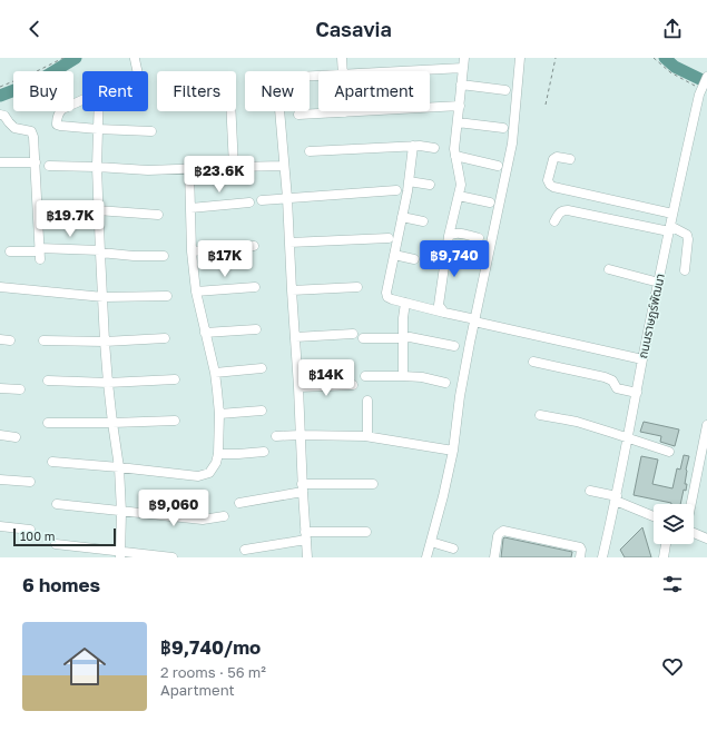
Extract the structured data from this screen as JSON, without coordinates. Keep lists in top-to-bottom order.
{
  "streets": {
    "street": ["ถนนราษฏร์พัฒนา"]
  },
  "scale_bar": "100 m",
  "page": {
    "header": "Casavia",
    "chip": [
      "Buy",
      "Rent",
      "Filters",
      "New",
      "Apartment"
    ],
    "price": [
      "฿23.6K",
      "฿19.7K",
      "฿17K",
      "฿9,740",
      "฿14K",
      "฿9,060"
    ],
    "scale": "100 m",
    "heading": "6 homes",
    "list": [
      {
        "name": "฿9,740/mo",
        "note": "2 rooms · 56 m² · Apartment"
      }
    ]
  }
}
